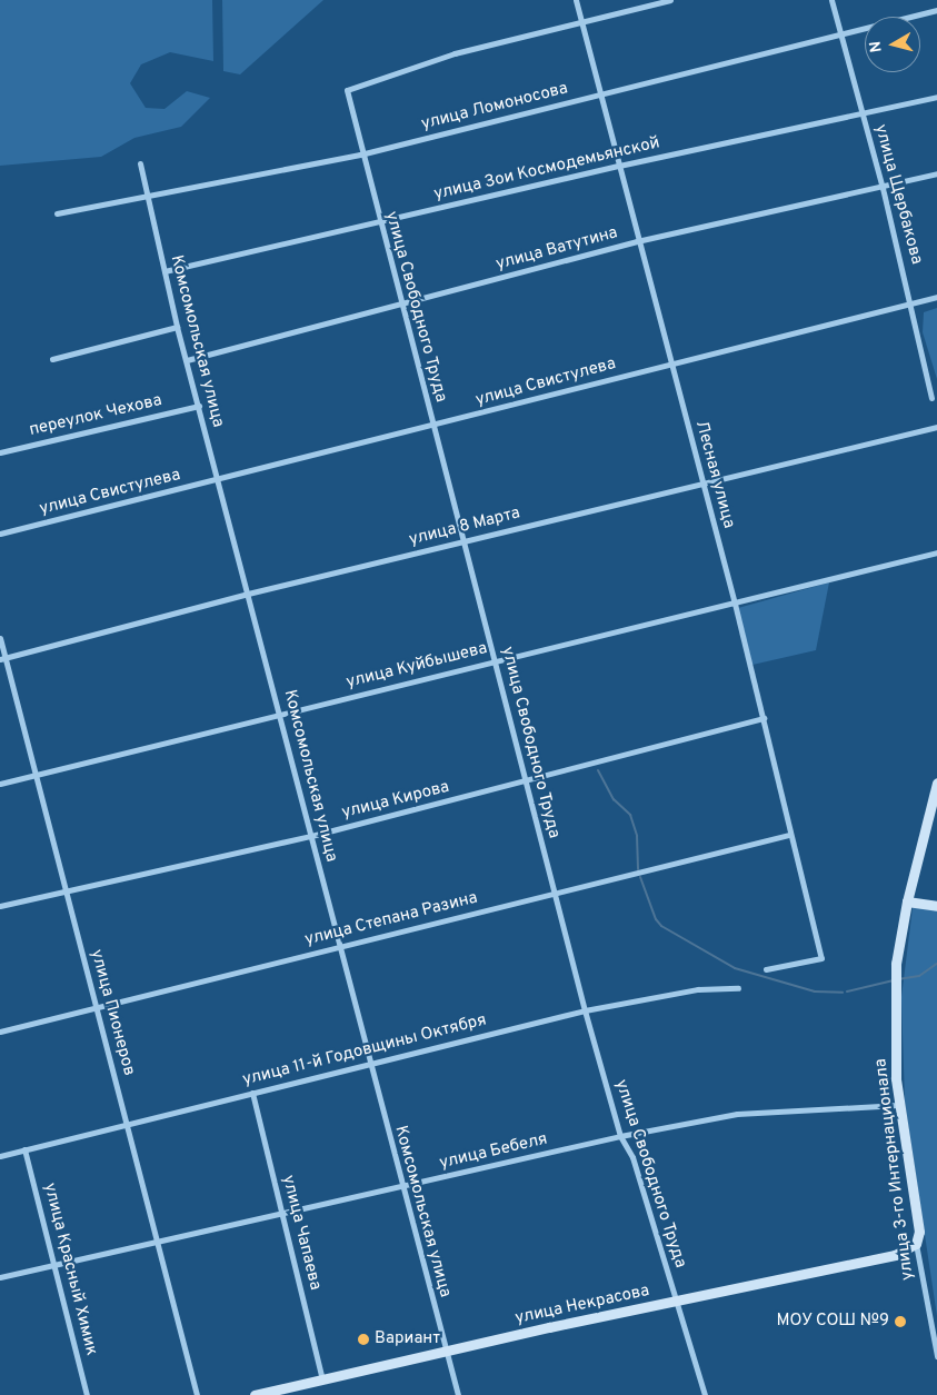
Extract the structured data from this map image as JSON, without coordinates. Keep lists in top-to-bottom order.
{
  "streets": {
    "street": [
      "улица Ломоносова",
      "улица Зои Космодемьянской",
      "улица Щербакова",
      "улица Ватутина",
      "улица Свободного Труда",
      "Комсомольская улица",
      "улица Свистулева",
      "переулок Чехова",
      "Лесная улица",
      "улица 8 Марта",
      "улица Куйбышева",
      "улица Кирова",
      "улица Степана Разина",
      "улица Пионеров",
      "улица 11-й Годовщины Октября",
      "улица Бебеля",
      "улица 3-го Интернационала",
      "улица Чапаева",
      "улица Красный Химик",
      "улица Некрасова"
    ]
  },
  "crossings": [
    ["улица Ломоносова", "улица Щербакова"],
    ["улица Ломоносова", "улица Свободного Труда"],
    ["улица Ломоносова", "Комсомольская улица"],
    ["улица Ломоносова", "Лесная улица"],
    ["улица Зои Космодемьянской", "улица Щербакова"],
    ["улица Зои Космодемьянской", "улица Свободного Труда"],
    ["улица Зои Космодемьянской", "Комсомольская улица"],
    ["улица Зои Космодемьянской", "Лесная улица"],
    ["улица Щербакова", "улица Ватутина"],
    ["улица Щербакова", "улица Свистулева"],
    ["улица Ватутина", "улица Свободного Труда"],
    ["улица Ватутина", "Комсомольская улица"],
    ["улица Ватутина", "Лесная улица"],
    ["улица Свободного Труда", "улица Свистулева"],
    ["улица Свободного Труда", "Лесная улица"],
    ["улица Свободного Труда", "улица 8 Марта"],
    ["улица Свободного Труда", "улица Куйбышева"],
    ["улица Свободного Труда", "улица Кирова"],
    ["улица Свободного Труда", "улица Степана Разина"],
    ["улица Свободного Труда", "улица 11-й Годовщины Октября"],
    ["улица Свободного Труда", "улица Бебеля"],
    ["улица Свободного Труда", "улица Некрасова"],
    ["Комсомольская улица", "улица Свистулева"],
    ["Комсомольская улица", "переулок Чехова"],
    ["Комсомольская улица", "улица 8 Марта"],
    ["Комсомольская улица", "улица Куйбышева"],
    ["Комсомольская улица", "улица Кирова"],
    ["Комсомольская улица", "улица Степана Разина"],
    ["Комсомольская улица", "улица 11-й Годовщины Октября"],
    ["Комсомольская улица", "улица Бебеля"],
    ["Комсомольская улица", "улица Некрасова"],
    ["улица Свистулева", "Лесная улица"],
    ["Лесная улица", "улица 8 Марта"],
    ["Лесная улица", "улица Куйбышева"],
    ["Лесная улица", "улица Кирова"],
    ["Лесная улица", "улица Степана Разина"],
    ["улица 8 Марта", "улица Пионеров"],
    ["улица Куйбышева", "улица Пионеров"],
    ["улица Кирова", "улица Пионеров"],
    ["улица Степана Разина", "улица Пионеров"],
    ["улица Пионеров", "улица 11-й Годовщины Октября"],
    ["улица Пионеров", "улица Бебеля"],
    ["улица 11-й Годовщины Октября", "улица Чапаева"],
    ["улица 11-й Годовщины Октября", "улица Красный Химик"],
    ["улица Бебеля", "улица 3-го Интернационала"],
    ["улица Бебеля", "улица Чапаева"],
    ["улица Бебеля", "улица Красный Химик"],
    ["улица 3-го Интернационала", "улица Некрасова"],
    ["улица Чапаева", "улица Некрасова"]
  ],
  "places": ["МОУ СОШ №9", "Вариант"],
  "north": "left"
}
